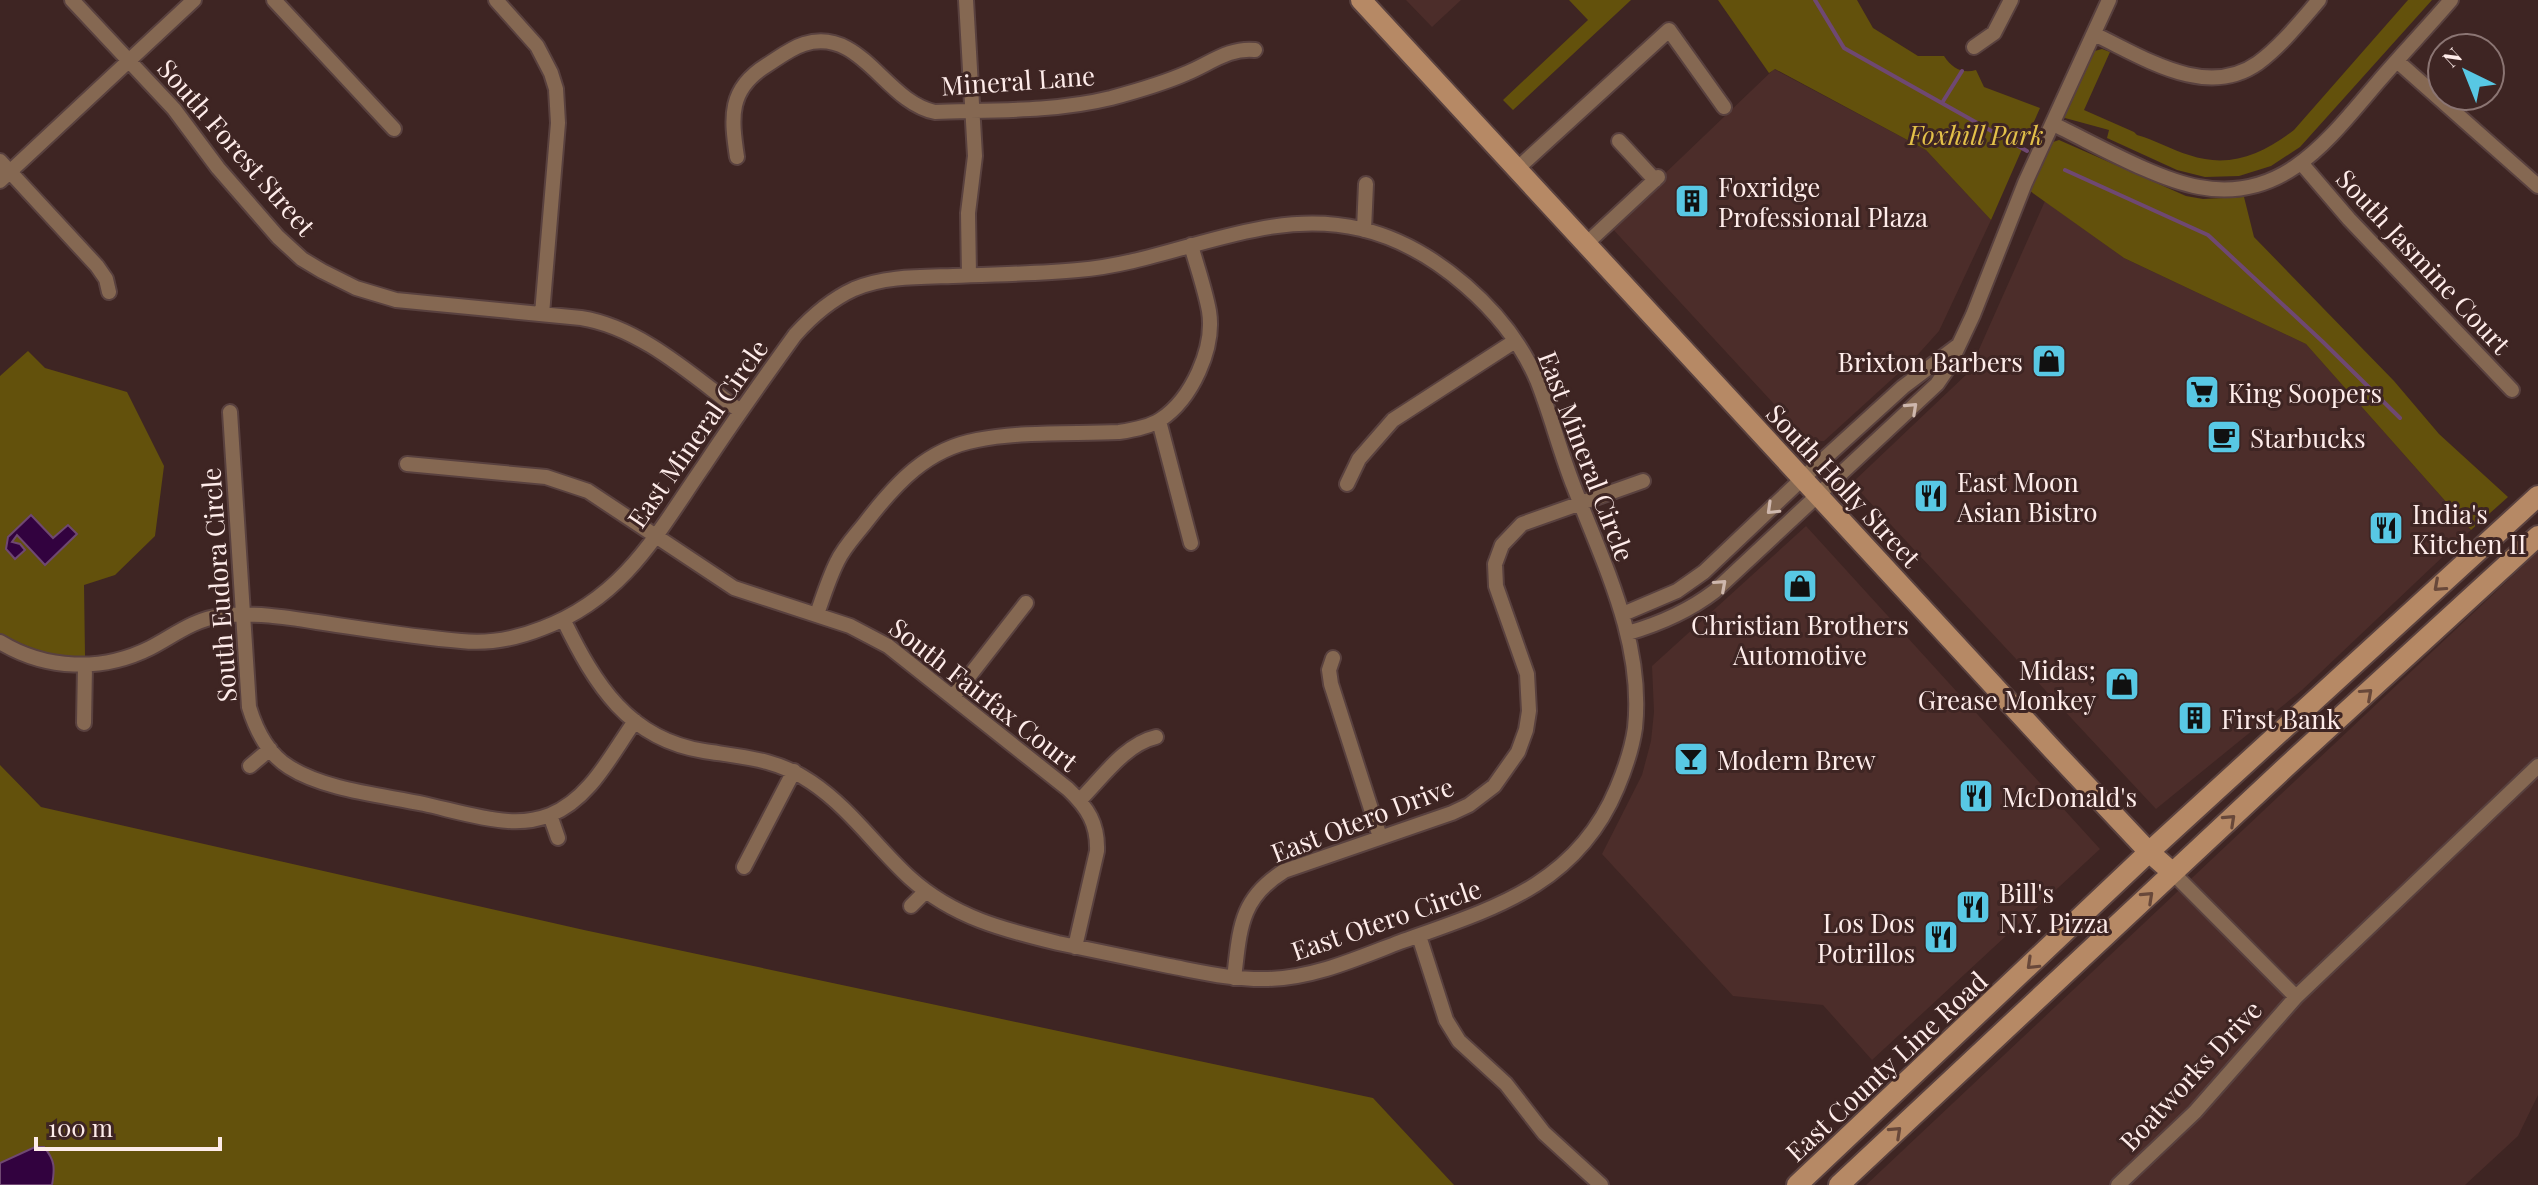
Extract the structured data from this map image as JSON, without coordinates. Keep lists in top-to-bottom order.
{
  "streets": {
    "main road": ["South Holly Street", "East County Line Road"],
    "street": [
      "Mineral Lane",
      "South Forest Street",
      "South Jasmine Court",
      "East Mineral Circle",
      "South Eudora Circle",
      "South Fairfax Court",
      "East Otero Drive",
      "East Otero Circle",
      "Boatworks Drive"
    ]
  },
  "crossings": [
    ["South Forest Street", "East Mineral Circle"],
    ["East Mineral Circle", "South Eudora Circle"],
    ["East Mineral Circle", "South Fairfax Court"],
    ["East Mineral Circle", "East Otero Drive"],
    ["East Mineral Circle", "East Otero Circle"],
    ["South Holly Street", "East County Line Road"],
    ["South Holly Street", "Boatworks Drive"],
    ["South Eudora Circle", "East Otero Circle"],
    ["South Fairfax Court", "East Otero Circle"],
    ["East Otero Drive", "East Otero Circle"]
  ],
  "parks": ["Foxhill Park"],
  "places": {
    "building": ["Foxridge Professional Plaza", "First Bank"],
    "shop": ["Brixton Barbers", "Christian Brothers Automotive", "Midas; Grease Monkey"],
    "supermarket": ["King Soopers"],
    "cafe": ["Starbucks"],
    "restaurant": [
      "East Moon Asian Bistro",
      "India's Kitchen II",
      "McDonald's",
      "Bill's N.Y. Pizza",
      "Los Dos Potrillos"
    ],
    "bar": ["Modern Brew"]
  },
  "scale_bar": "100 m",
  "north": "top left"
}
